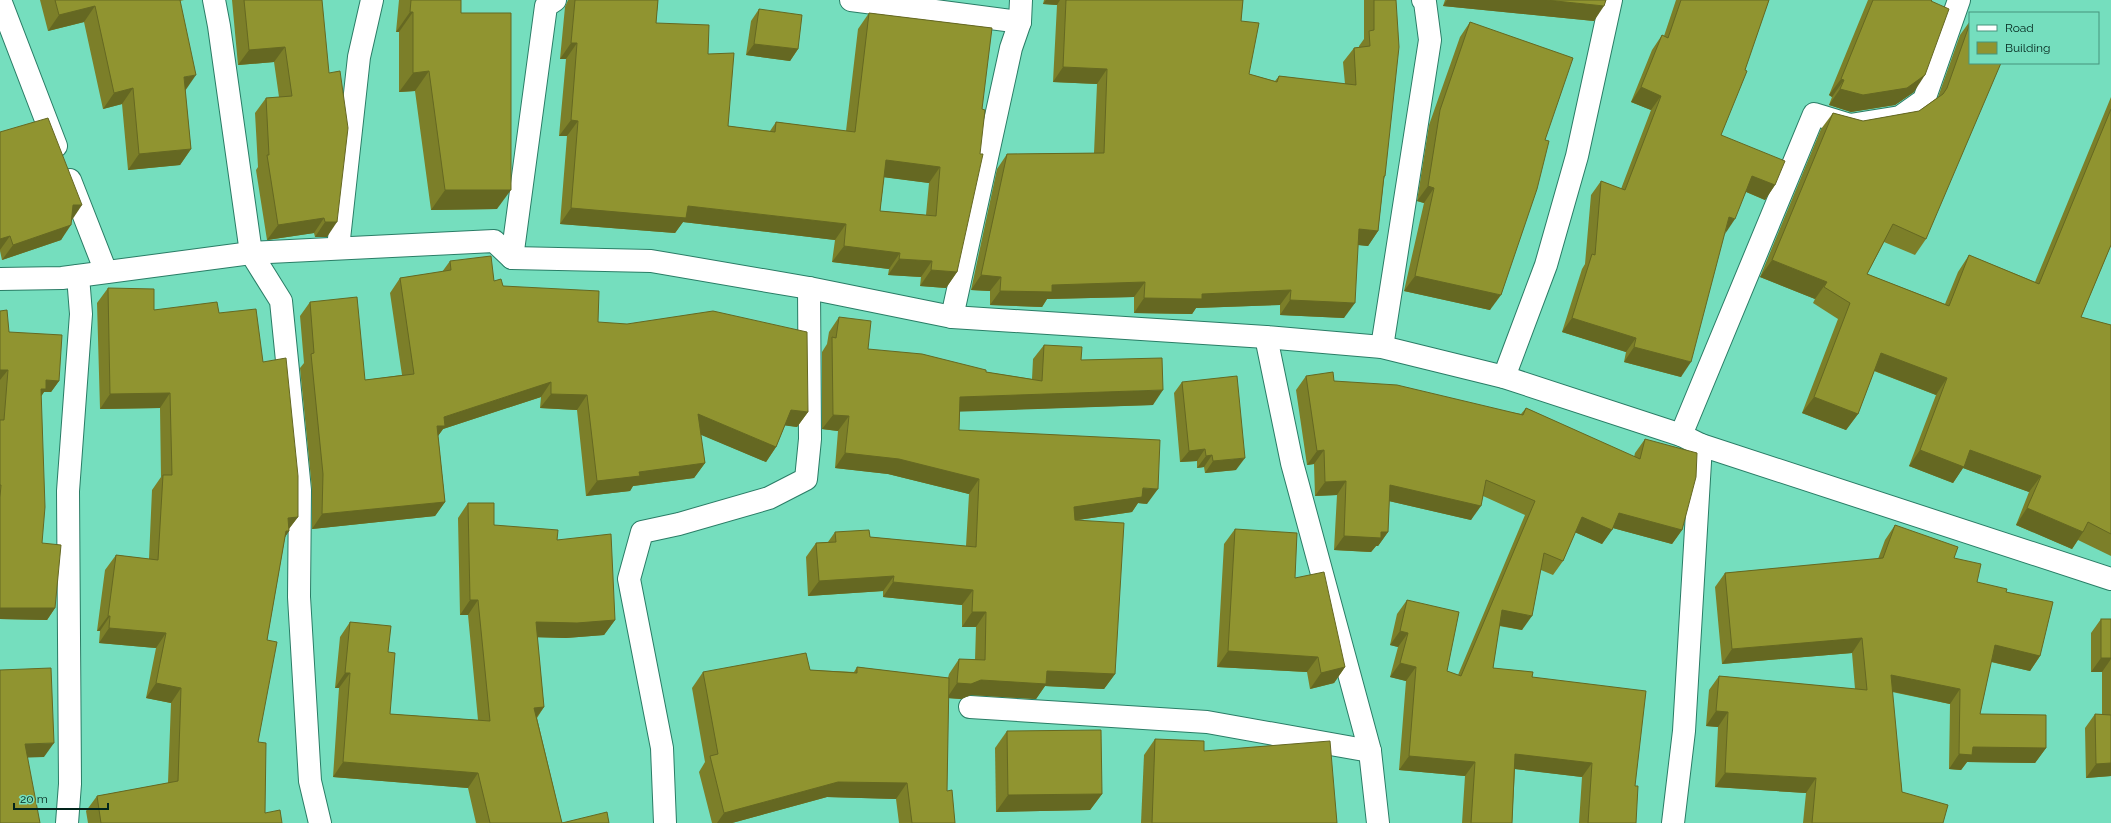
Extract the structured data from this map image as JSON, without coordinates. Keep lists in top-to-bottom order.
{
  "legend": ["Road", "Building"],
  "scale_bar": "20 m"
}
